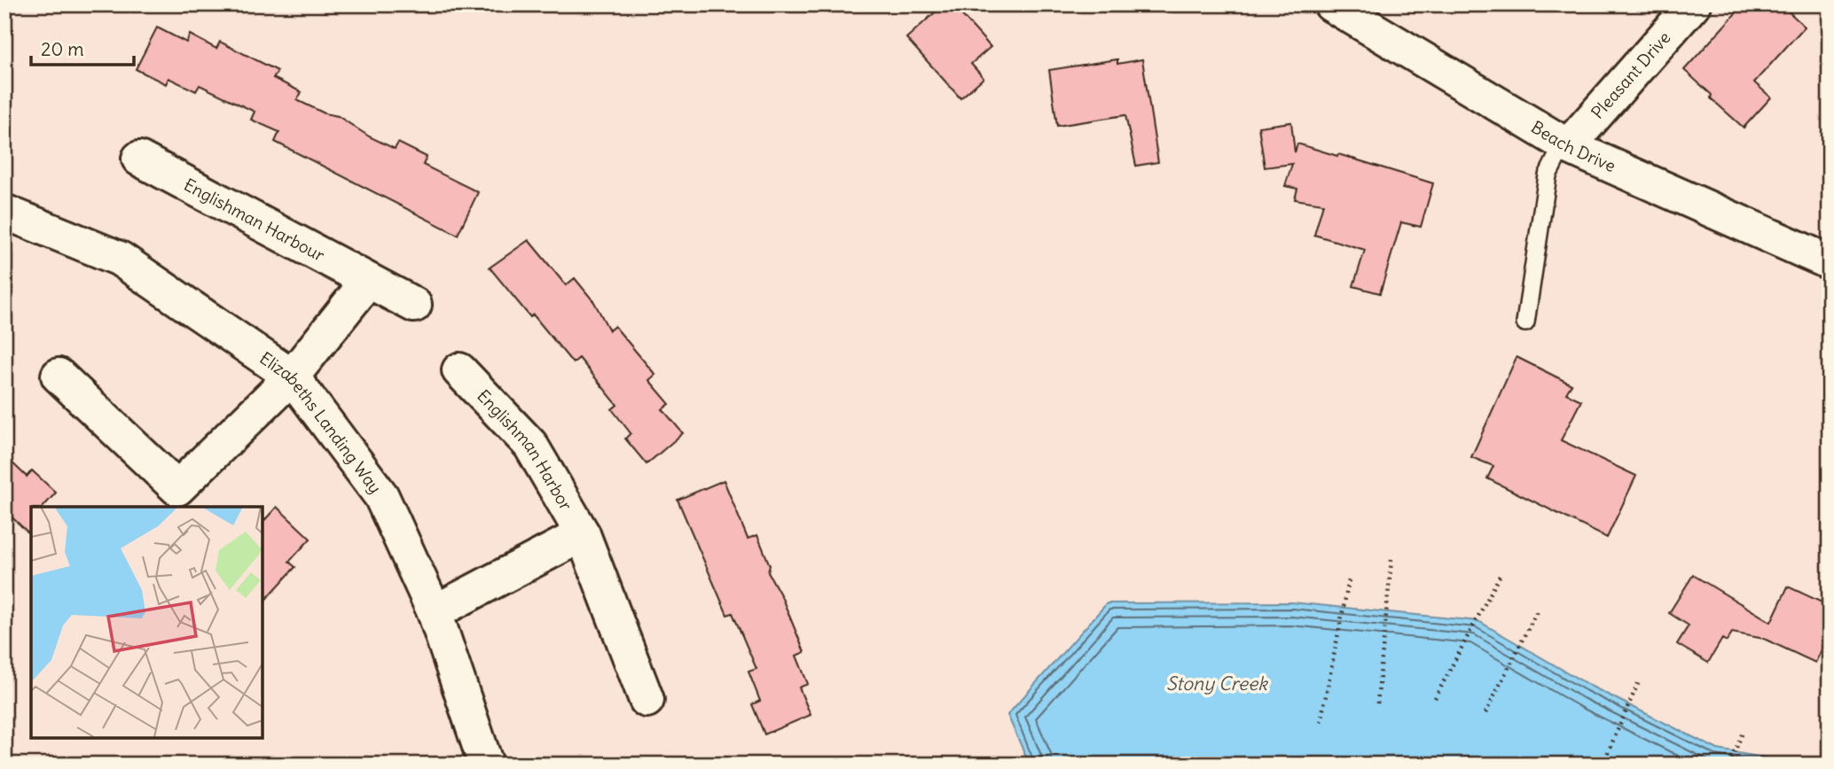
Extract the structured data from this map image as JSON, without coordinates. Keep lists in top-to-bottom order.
{
  "streets": {
    "street": [
      "Pleasant Drive",
      "Beach Drive",
      "Englishman Harbour",
      "Elizabeths Landing Way",
      "Englishman Harbor"
    ]
  },
  "crossings": [
    ["Pleasant Drive", "Beach Drive"]
  ],
  "water": ["Stony Creek"],
  "scale_bar": "20 m"
}
